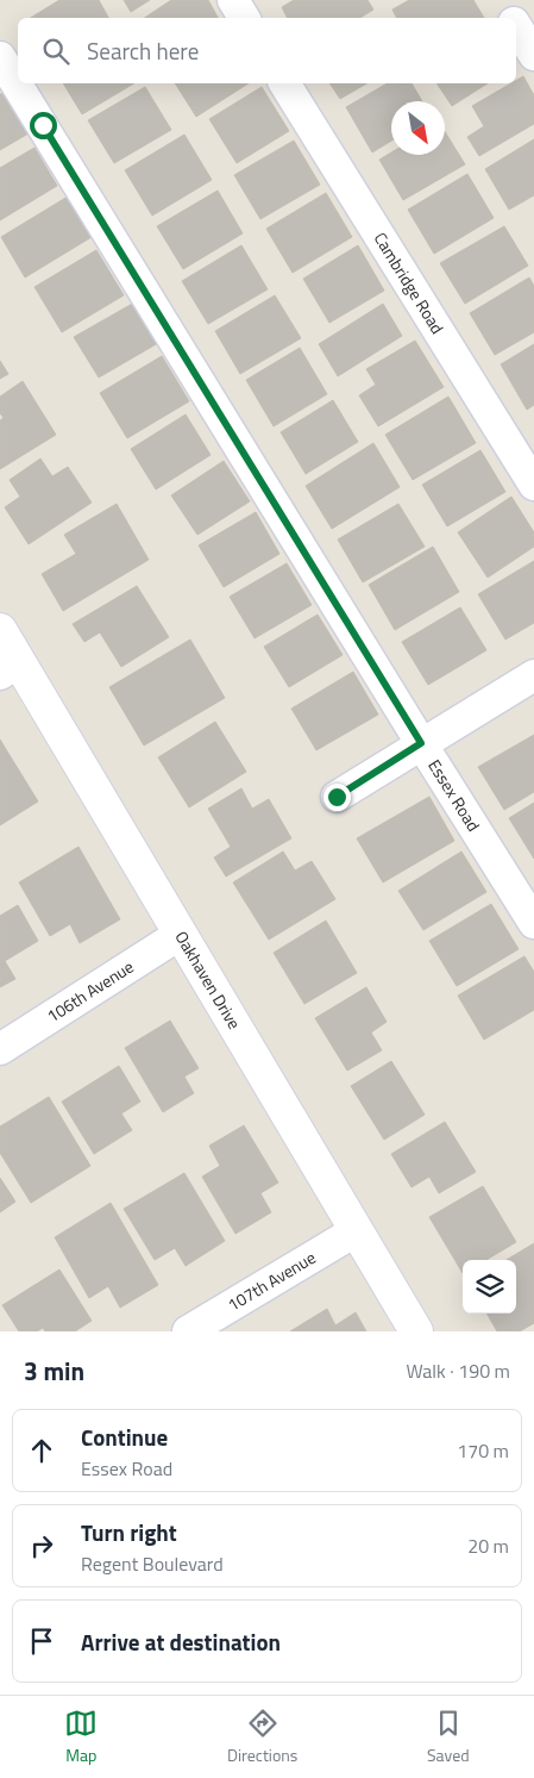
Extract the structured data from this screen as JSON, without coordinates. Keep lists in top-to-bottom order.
{
  "streets": {
    "street": [
      "Cambridge Road",
      "Essex Road",
      "Oakhaven Drive",
      "106th Avenue",
      "107th Avenue"
    ]
  },
  "crossings": [
    ["Oakhaven Drive", "106th Avenue"],
    ["Oakhaven Drive", "107th Avenue"]
  ],
  "north": "bottom right",
  "page": {
    "search": "Search here",
    "heading": ["3 min", "Walk · 190 m"],
    "list": [
      ["Continue", "Essex Road", "170 m"],
      ["Turn right", "Regent Boulevard", "20 m"],
      "Arrive at destination"
    ],
    "nav": ["Map", "Directions", "Saved"]
  }
}
